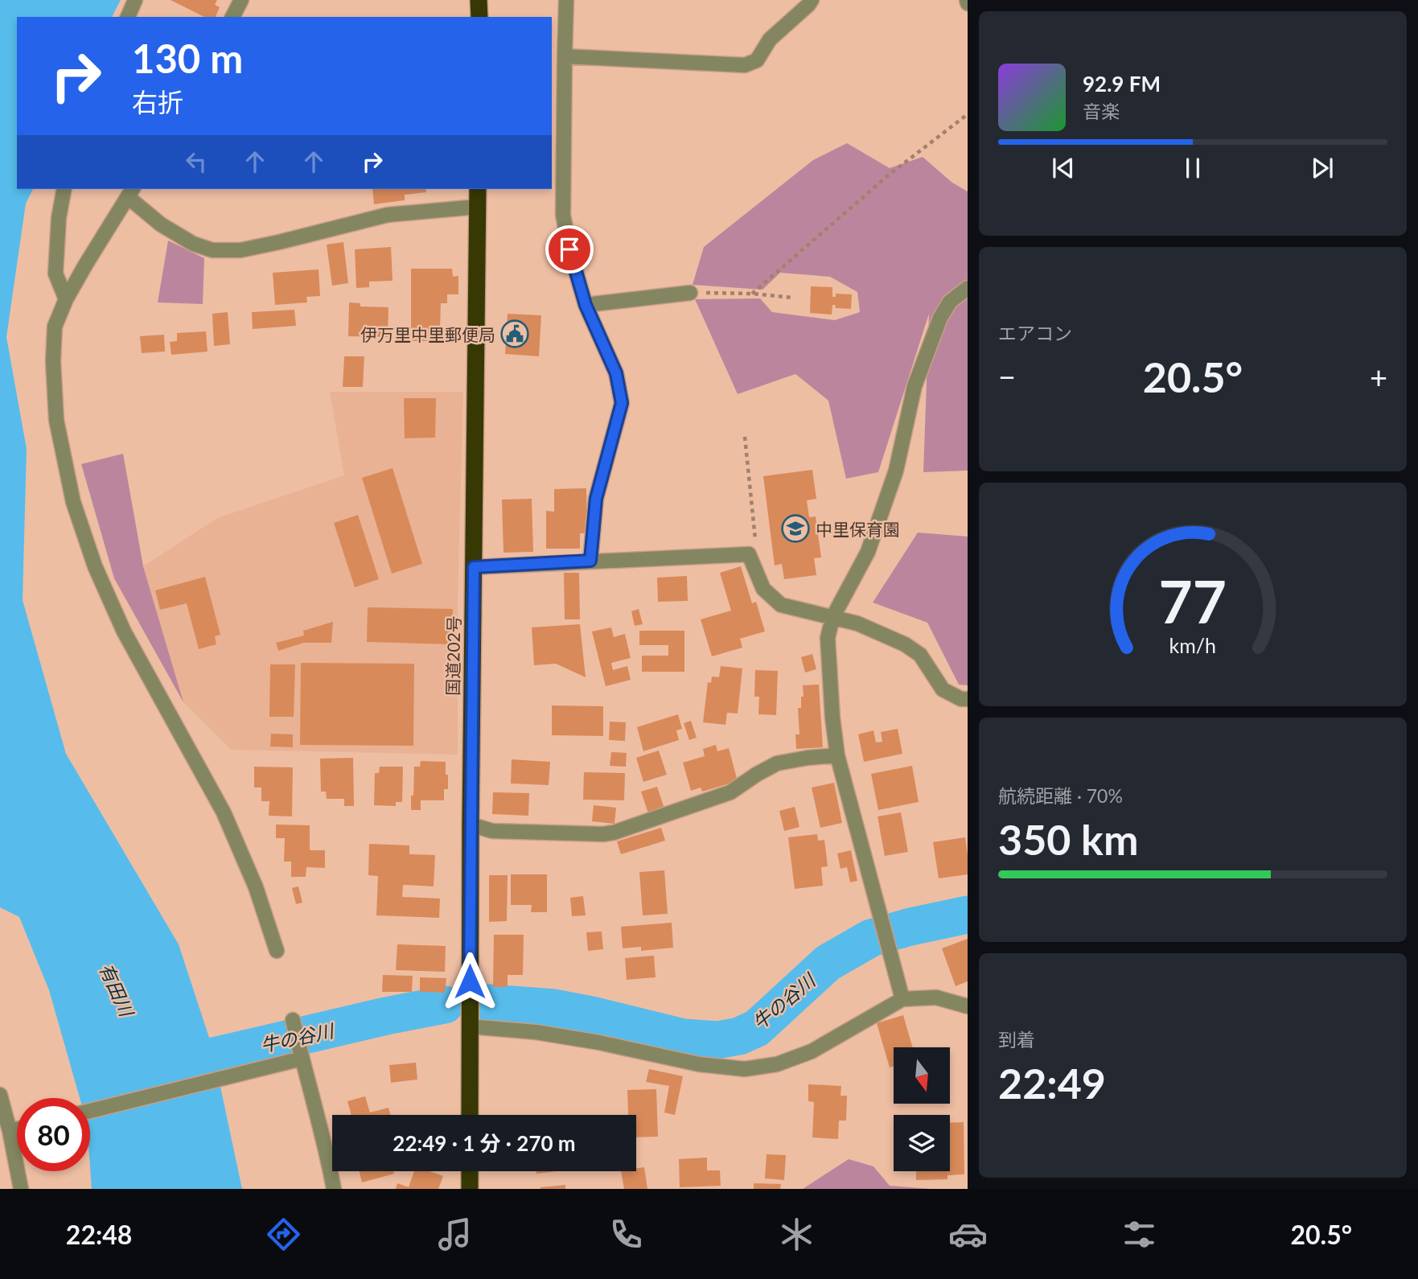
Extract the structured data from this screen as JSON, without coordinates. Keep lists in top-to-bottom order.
{
  "streets": {
    "highway": ["国道202号"]
  },
  "water": ["有田川", "牛の谷川"],
  "places": {
    "public building": ["伊万里中里郵便局"],
    "school or university": ["中里保育園"]
  },
  "north": "bottom",
  "page": {
    "turn": ["130 m", "右折"],
    "song": ["92.9 FM", "音楽"],
    "tile": [
      "エアコン",
      ["航続距離 · 70%", "350 km"],
      ["到着", "22:49"]
    ],
    "heat": ["−", "20.5°", "+"],
    "limit": "80",
    "trip": "22:49 · 1 分 · 270 m",
    "tabs": ["22:48", "20.5°"],
    "gauge": ["77", "km/h"]
  }
}
